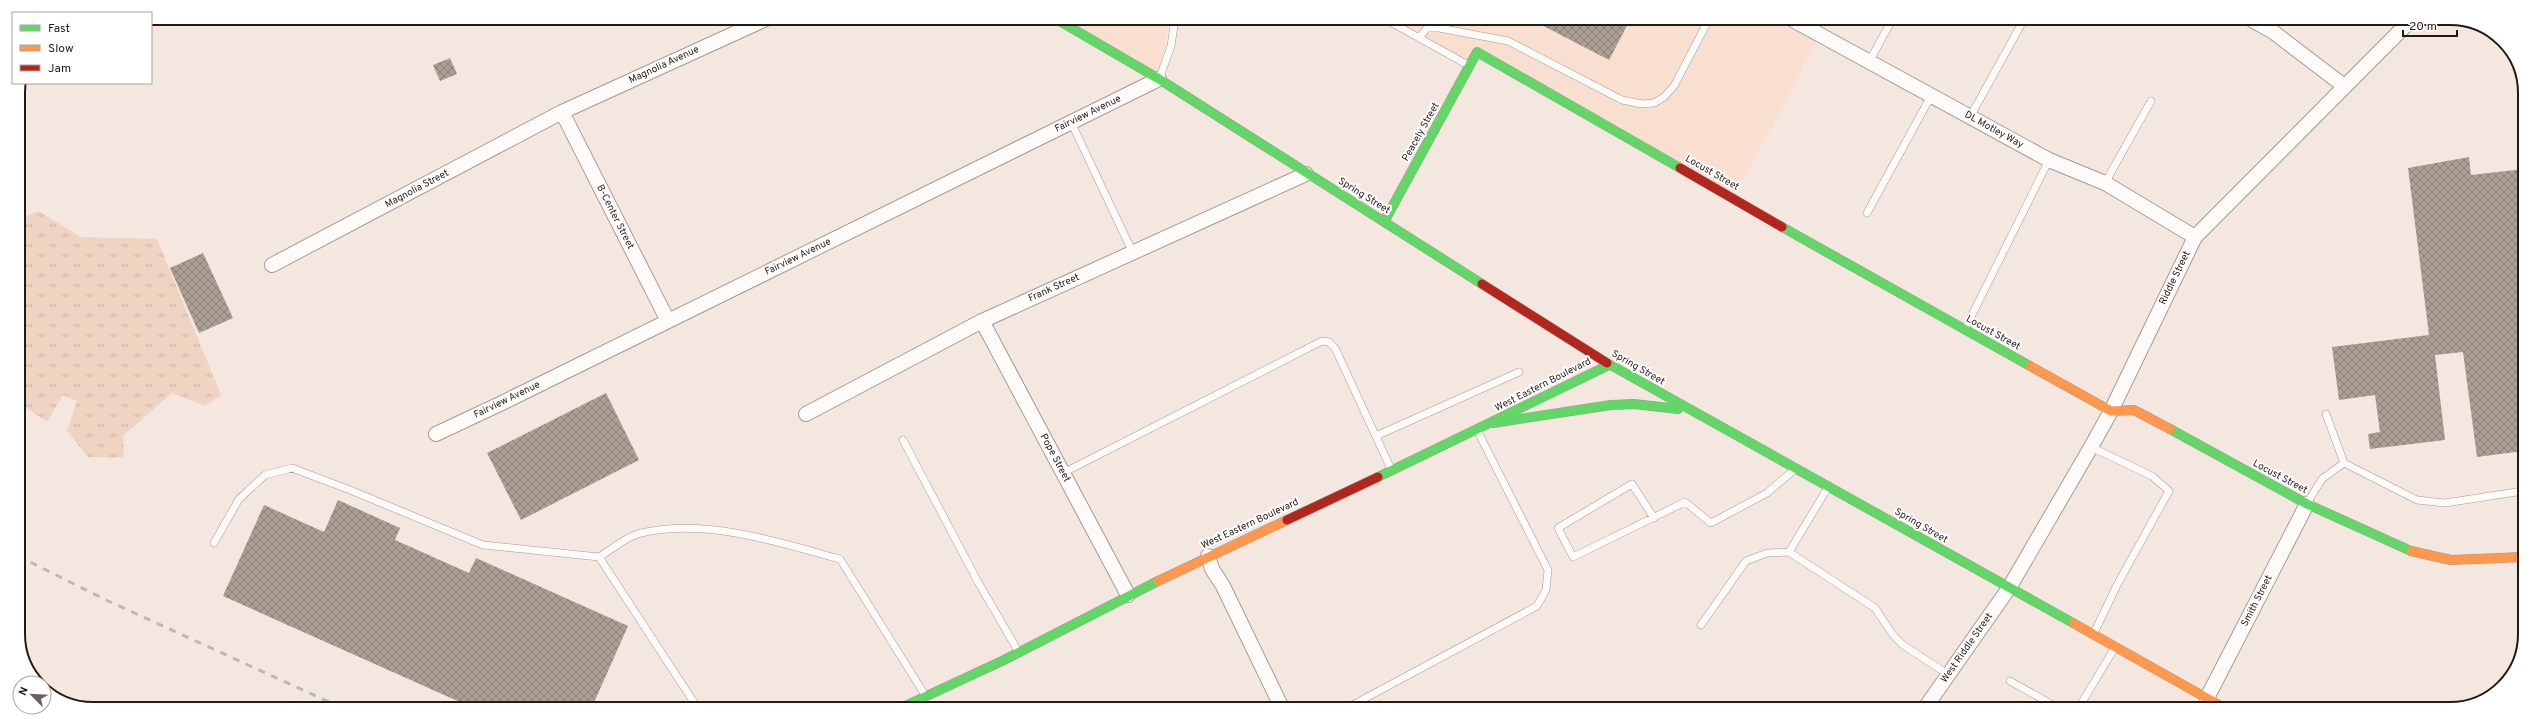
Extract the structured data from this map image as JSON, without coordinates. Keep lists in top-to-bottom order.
{
  "streets": {
    "main road": [
      "Peacely Street",
      "Locust Street",
      "Spring Street",
      "West Eastern Boulevard"
    ],
    "street": [
      "Magnolia Avenue",
      "Fairview Avenue",
      "DL Motley Way",
      "Magnolia Street",
      "B-Center Street",
      "Riddle Street",
      "Frank Street",
      "Pope Street",
      "Smith Street",
      "West Riddle Street"
    ]
  },
  "crossings": [
    ["Magnolia Avenue", "Magnolia Street"],
    ["Magnolia Avenue", "B-Center Street"],
    ["Fairview Avenue", "Spring Street"],
    ["Fairview Avenue", "B-Center Street"],
    ["DL Motley Way", "Riddle Street"],
    ["Peacely Street", "Locust Street"],
    ["Peacely Street", "Spring Street"],
    ["Locust Street", "Riddle Street"],
    ["Locust Street", "Smith Street"],
    ["Magnolia Street", "B-Center Street"],
    ["Spring Street", "Riddle Street"],
    ["Spring Street", "Frank Street"],
    ["Spring Street", "West Eastern Boulevard"],
    ["Spring Street", "Smith Street"],
    ["Spring Street", "West Riddle Street"],
    ["Riddle Street", "West Riddle Street"],
    ["Frank Street", "Pope Street"],
    ["West Eastern Boulevard", "Pope Street"]
  ],
  "legend": ["Fast", "Slow", "Jam"],
  "scale_bar": "20 m",
  "north": "top left"
}
